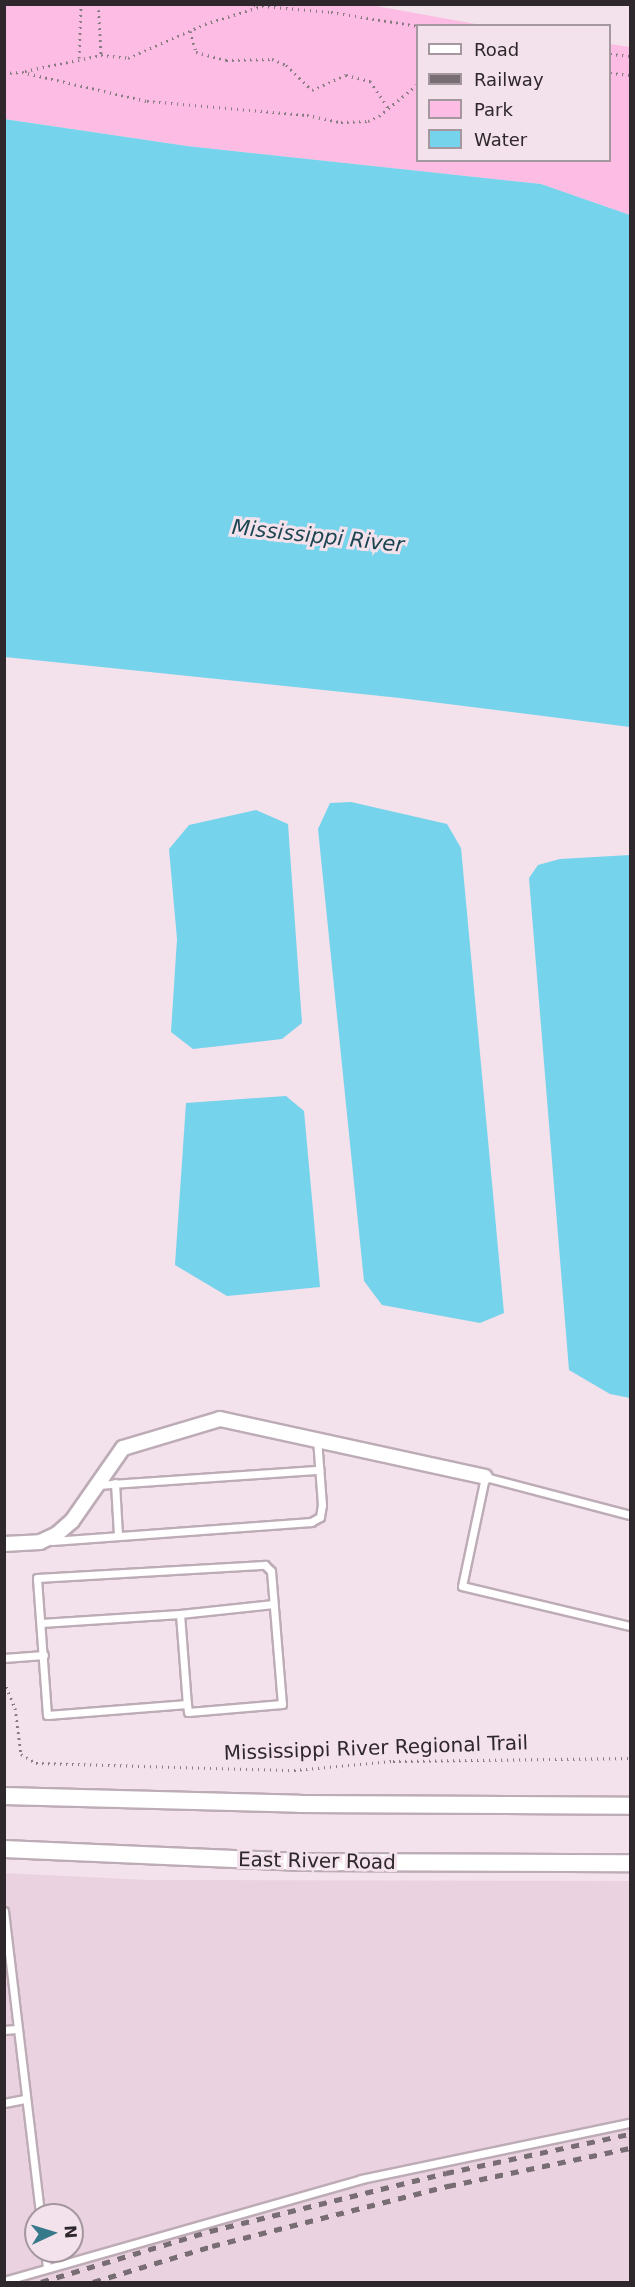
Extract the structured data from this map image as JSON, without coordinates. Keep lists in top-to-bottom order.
{
  "streets": {
    "street": ["East River Road"],
    "path": ["Mississippi River Regional Trail"]
  },
  "water": ["Mississippi River"],
  "legend": [
    "Road",
    "Railway",
    "Park",
    "Water"
  ],
  "north": "right"
}
